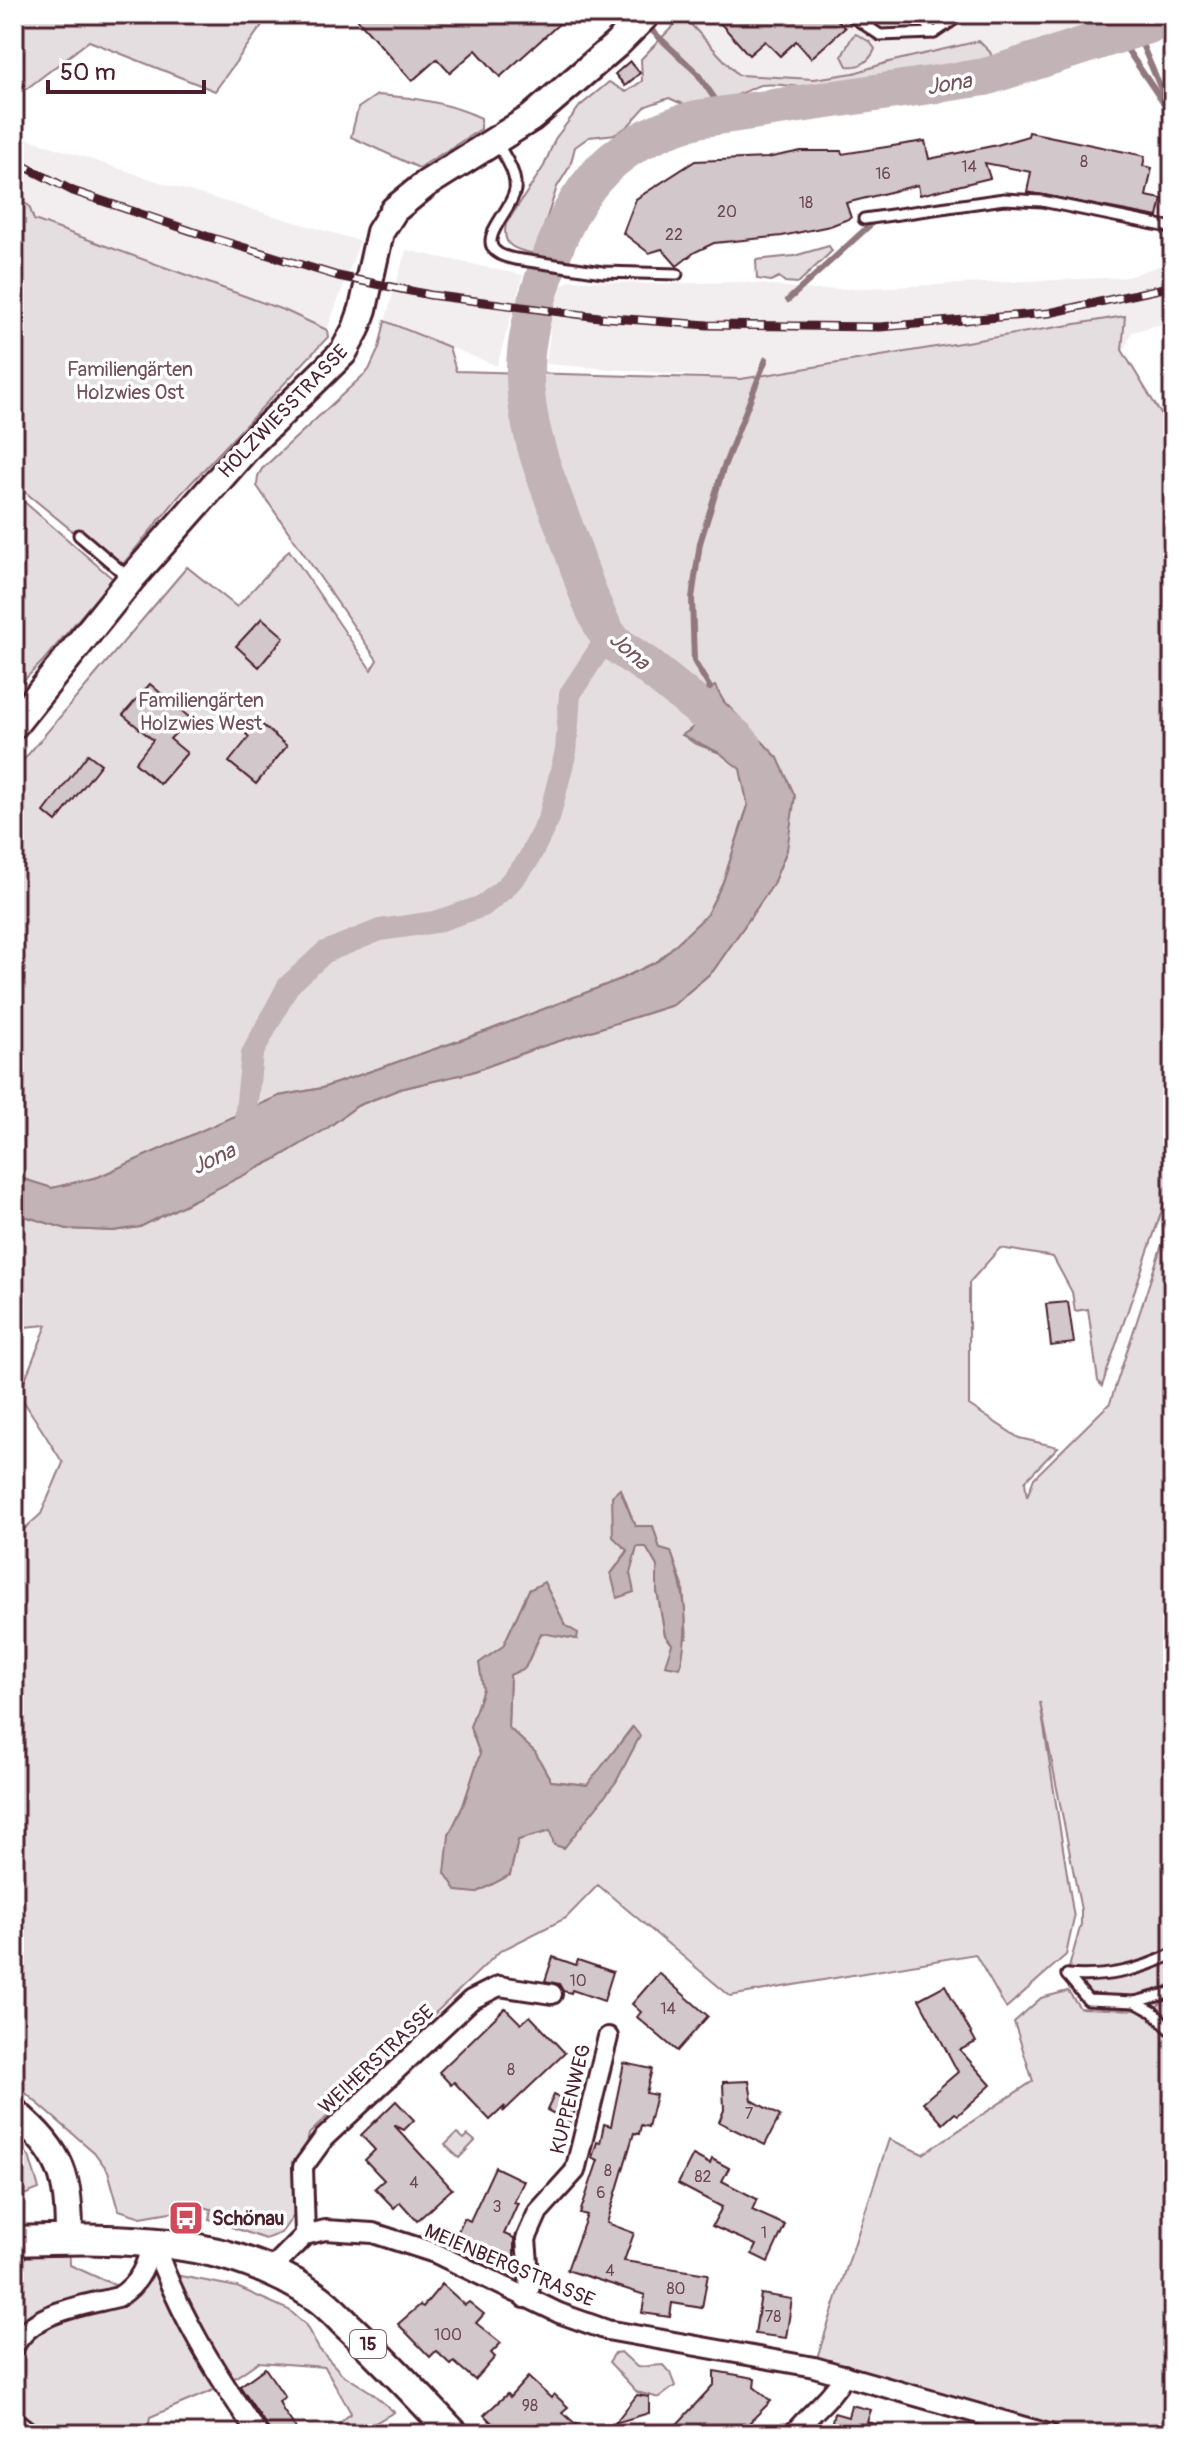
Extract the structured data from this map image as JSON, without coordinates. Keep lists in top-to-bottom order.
{
  "streets": {
    "main road": ["15"],
    "street": [
      "HOLZWIESSTRASSE",
      "WEIHERSTRASSE",
      "KUPPENWEG",
      "MEIENBERGSTRASSE"
    ]
  },
  "crossings": [
    ["WEIHERSTRASSE", "MEIENBERGSTRASSE"],
    ["KUPPENWEG", "MEIENBERGSTRASSE"]
  ],
  "water": ["Jona"],
  "parks": ["Familiengärten Holzwies Ost", "Familiengärten Holzwies West"],
  "places": {
    "bus stop": ["Schönau"]
  },
  "house_numbers": [
    "8",
    "14",
    "16",
    "18",
    "20",
    "22",
    "10",
    "14",
    "8",
    "7",
    "8",
    "82",
    "4",
    "6",
    "3",
    "1",
    "4",
    "80",
    "78",
    "100",
    "98"
  ],
  "scale_bar": "50 m"
}
